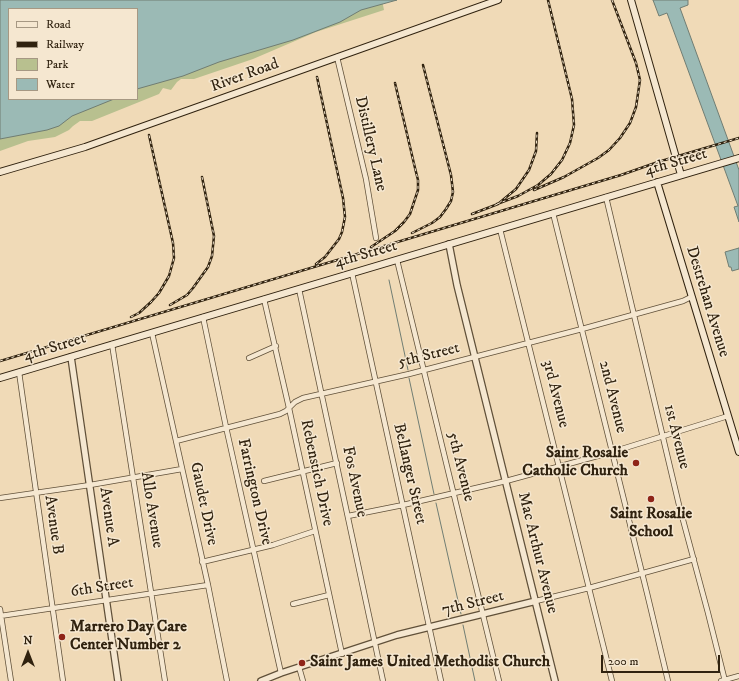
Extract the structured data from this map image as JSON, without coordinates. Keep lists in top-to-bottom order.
{
  "streets": {
    "main road": ["River Road", "4th Street", "Destrehan Avenue"],
    "street": [
      "Distillery Lane",
      "5th Street",
      "3rd Avenue",
      "2nd Avenue",
      "1st Avenue",
      "5th Avenue",
      "Rebenstich Drive",
      "Bellanger Street",
      "Fos Avenue",
      "Farrington Drive",
      "Gaudet Drive",
      "Allo Avenue",
      "Avenue A",
      "Avenue B",
      "Mac Arthur Avenue",
      "6th Street",
      "7th Street"
    ]
  },
  "crossings": [
    ["River Road", "Distillery Lane"],
    ["4th Street", "Destrehan Avenue"],
    ["4th Street", "3rd Avenue"],
    ["4th Street", "2nd Avenue"],
    ["4th Street", "1st Avenue"],
    ["4th Street", "5th Avenue"],
    ["4th Street", "Rebenstich Drive"],
    ["4th Street", "Bellanger Street"],
    ["4th Street", "Fos Avenue"],
    ["4th Street", "Farrington Drive"],
    ["4th Street", "Gaudet Drive"],
    ["4th Street", "Allo Avenue"],
    ["4th Street", "Avenue A"],
    ["4th Street", "Avenue B"],
    ["4th Street", "Mac Arthur Avenue"],
    ["Destrehan Avenue", "5th Street"],
    ["5th Street", "3rd Avenue"],
    ["5th Street", "2nd Avenue"],
    ["5th Street", "1st Avenue"],
    ["5th Street", "5th Avenue"],
    ["5th Street", "Rebenstich Drive"],
    ["5th Street", "Bellanger Street"],
    ["5th Street", "Fos Avenue"],
    ["5th Street", "Farrington Drive"],
    ["5th Street", "Gaudet Drive"],
    ["5th Street", "Mac Arthur Avenue"],
    ["3rd Avenue", "7th Street"],
    ["2nd Avenue", "7th Street"],
    ["1st Avenue", "7th Street"],
    ["5th Avenue", "7th Street"],
    ["Rebenstich Drive", "7th Street"],
    ["Bellanger Street", "7th Street"],
    ["Fos Avenue", "7th Street"],
    ["Farrington Drive", "7th Street"],
    ["Gaudet Drive", "6th Street"],
    ["Allo Avenue", "6th Street"],
    ["Avenue A", "6th Street"],
    ["Avenue B", "6th Street"],
    ["Mac Arthur Avenue", "7th Street"]
  ],
  "places": [
    "Saint Rosalie Catholic Church",
    "Saint Rosalie School",
    "Marrero Day Care Center Number 2",
    "Saint James United Methodist Church"
  ],
  "legend": [
    "Road",
    "Railway",
    "Park",
    "Water"
  ],
  "scale_bar": "200 m",
  "north": "top"
}
